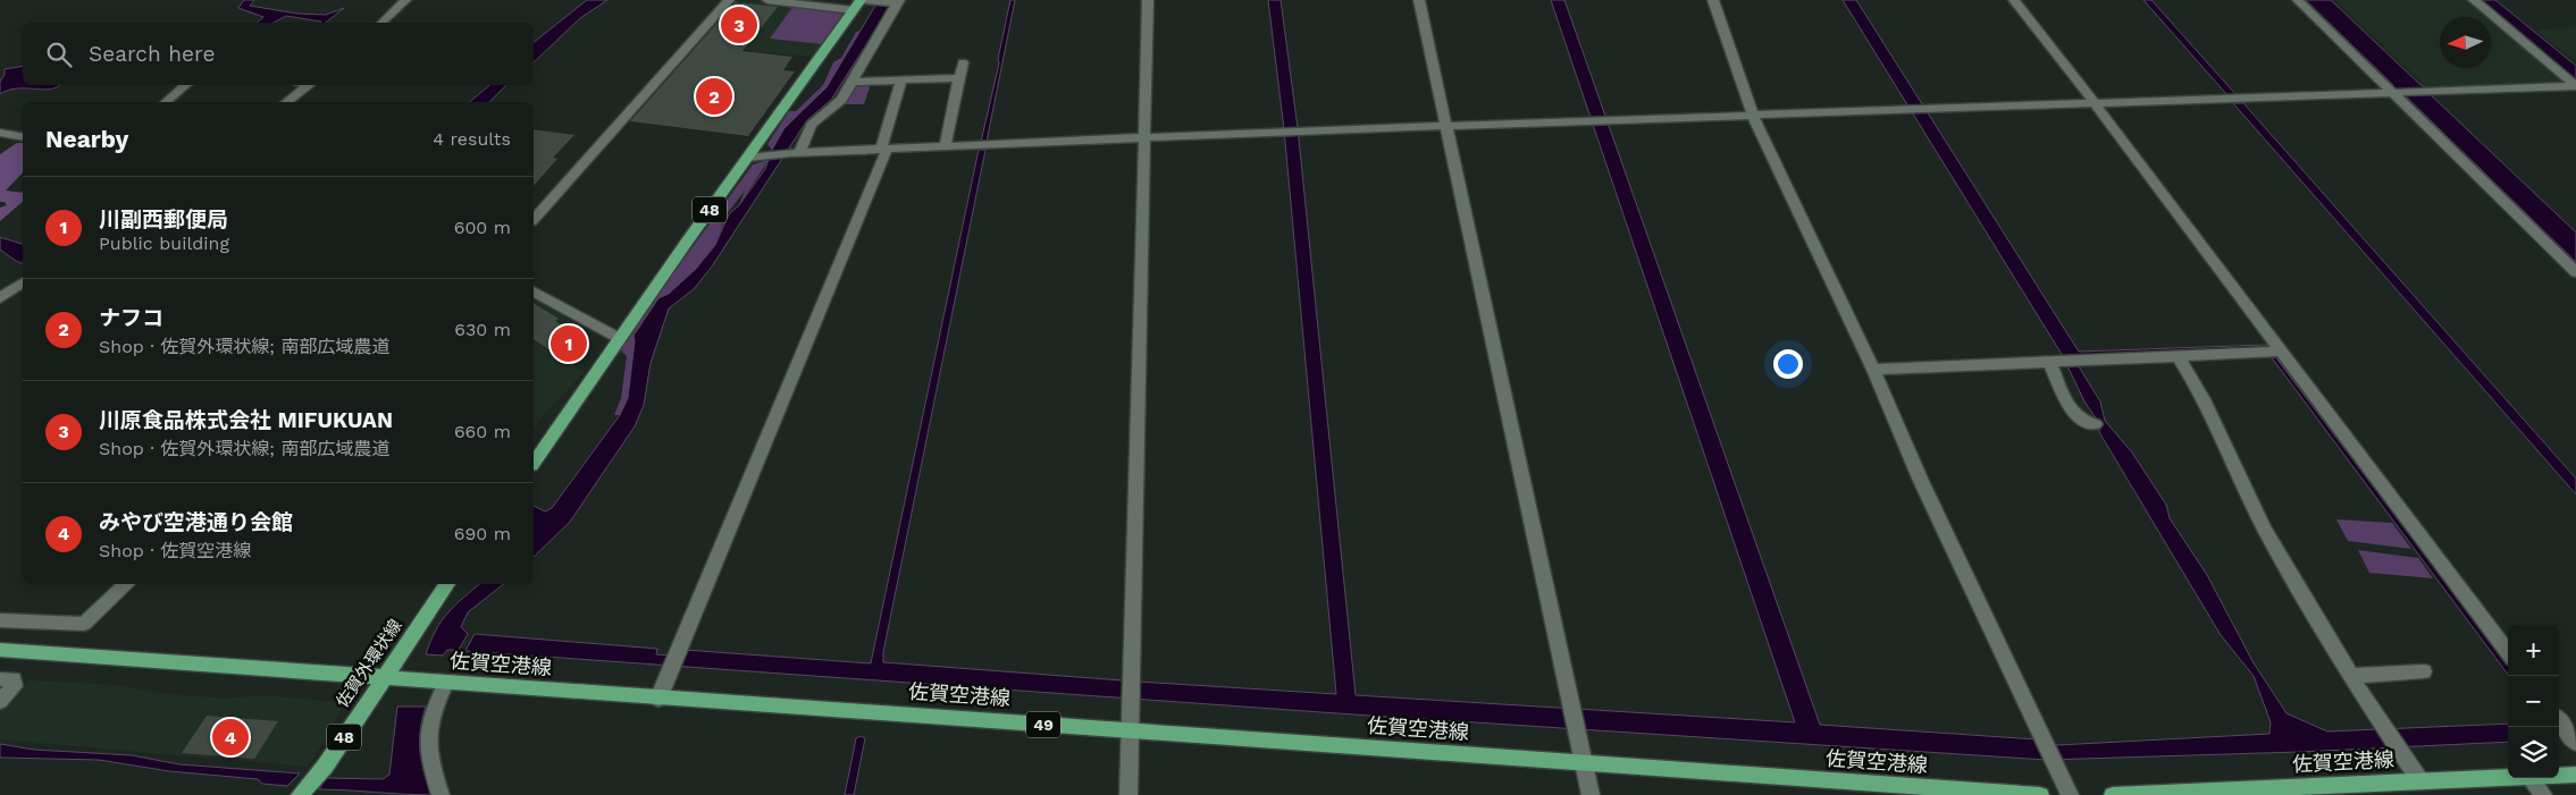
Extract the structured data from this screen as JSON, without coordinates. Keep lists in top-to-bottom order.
{
  "streets": {
    "main road": [
      "48",
      "佐賀外環状線",
      "佐賀空港線",
      "49"
    ]
  },
  "crossings": [
    ["佐賀外環状線", "佐賀空港線"]
  ],
  "north": "left",
  "page": {
    "pins": [
      "3",
      "2",
      "1",
      "4"
    ],
    "search": "Search here",
    "heading": ["Nearby", "4 results"],
    "list": [
      {
        "mark": "1",
        "name": "川副西郵便局",
        "note": "Public building",
        "value": "600 m"
      },
      {
        "mark": "2",
        "name": "ナフコ",
        "note": "Shop · 佐賀外環状線; 南部広域農道",
        "value": "630 m"
      },
      {
        "mark": "3",
        "name": "川原食品株式会社 MIFUKUAN",
        "note": "Shop · 佐賀外環状線; 南部広域農道",
        "value": "660 m"
      },
      {
        "mark": "4",
        "name": "みやび空港通り会館",
        "note": "Shop · 佐賀空港線",
        "value": "690 m"
      }
    ],
    "map_buttons": ["+", "−"]
  }
}
